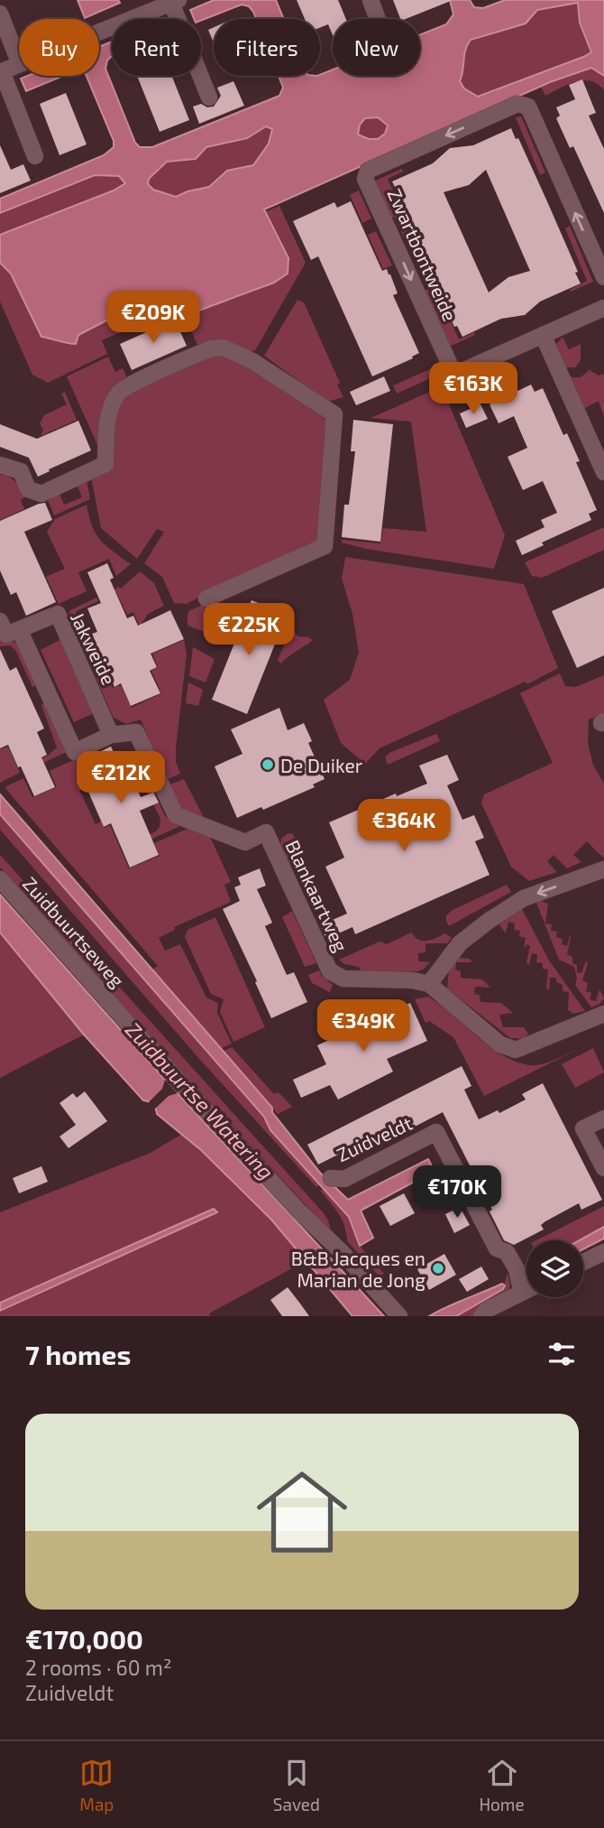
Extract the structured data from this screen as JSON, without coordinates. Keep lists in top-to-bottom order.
{
  "streets": {
    "street": [
      "Zwartbontweide",
      "Jakweide",
      "Blankaartweg",
      "Zuidbuurtseweg",
      "Zuidveldt"
    ]
  },
  "crossings": [
    ["Jakweide", "Blankaartweg"]
  ],
  "water": ["Zuidbuurtse Watering"],
  "places": ["De Duiker", "B&B Jacques en Marian de Jong"],
  "page": {
    "chip": [
      "Buy",
      "Rent",
      "Filters",
      "New"
    ],
    "price": [
      "€209K",
      "€163K",
      "€225K",
      "€212K",
      "€364K",
      "€349K",
      "€170K"
    ],
    "heading": "7 homes",
    "list": [
      {
        "name": "€170,000",
        "note": "2 rooms · 60 m² · Zuidveldt"
      }
    ],
    "tabs": ["Map", "Saved", "Home"]
  }
}
